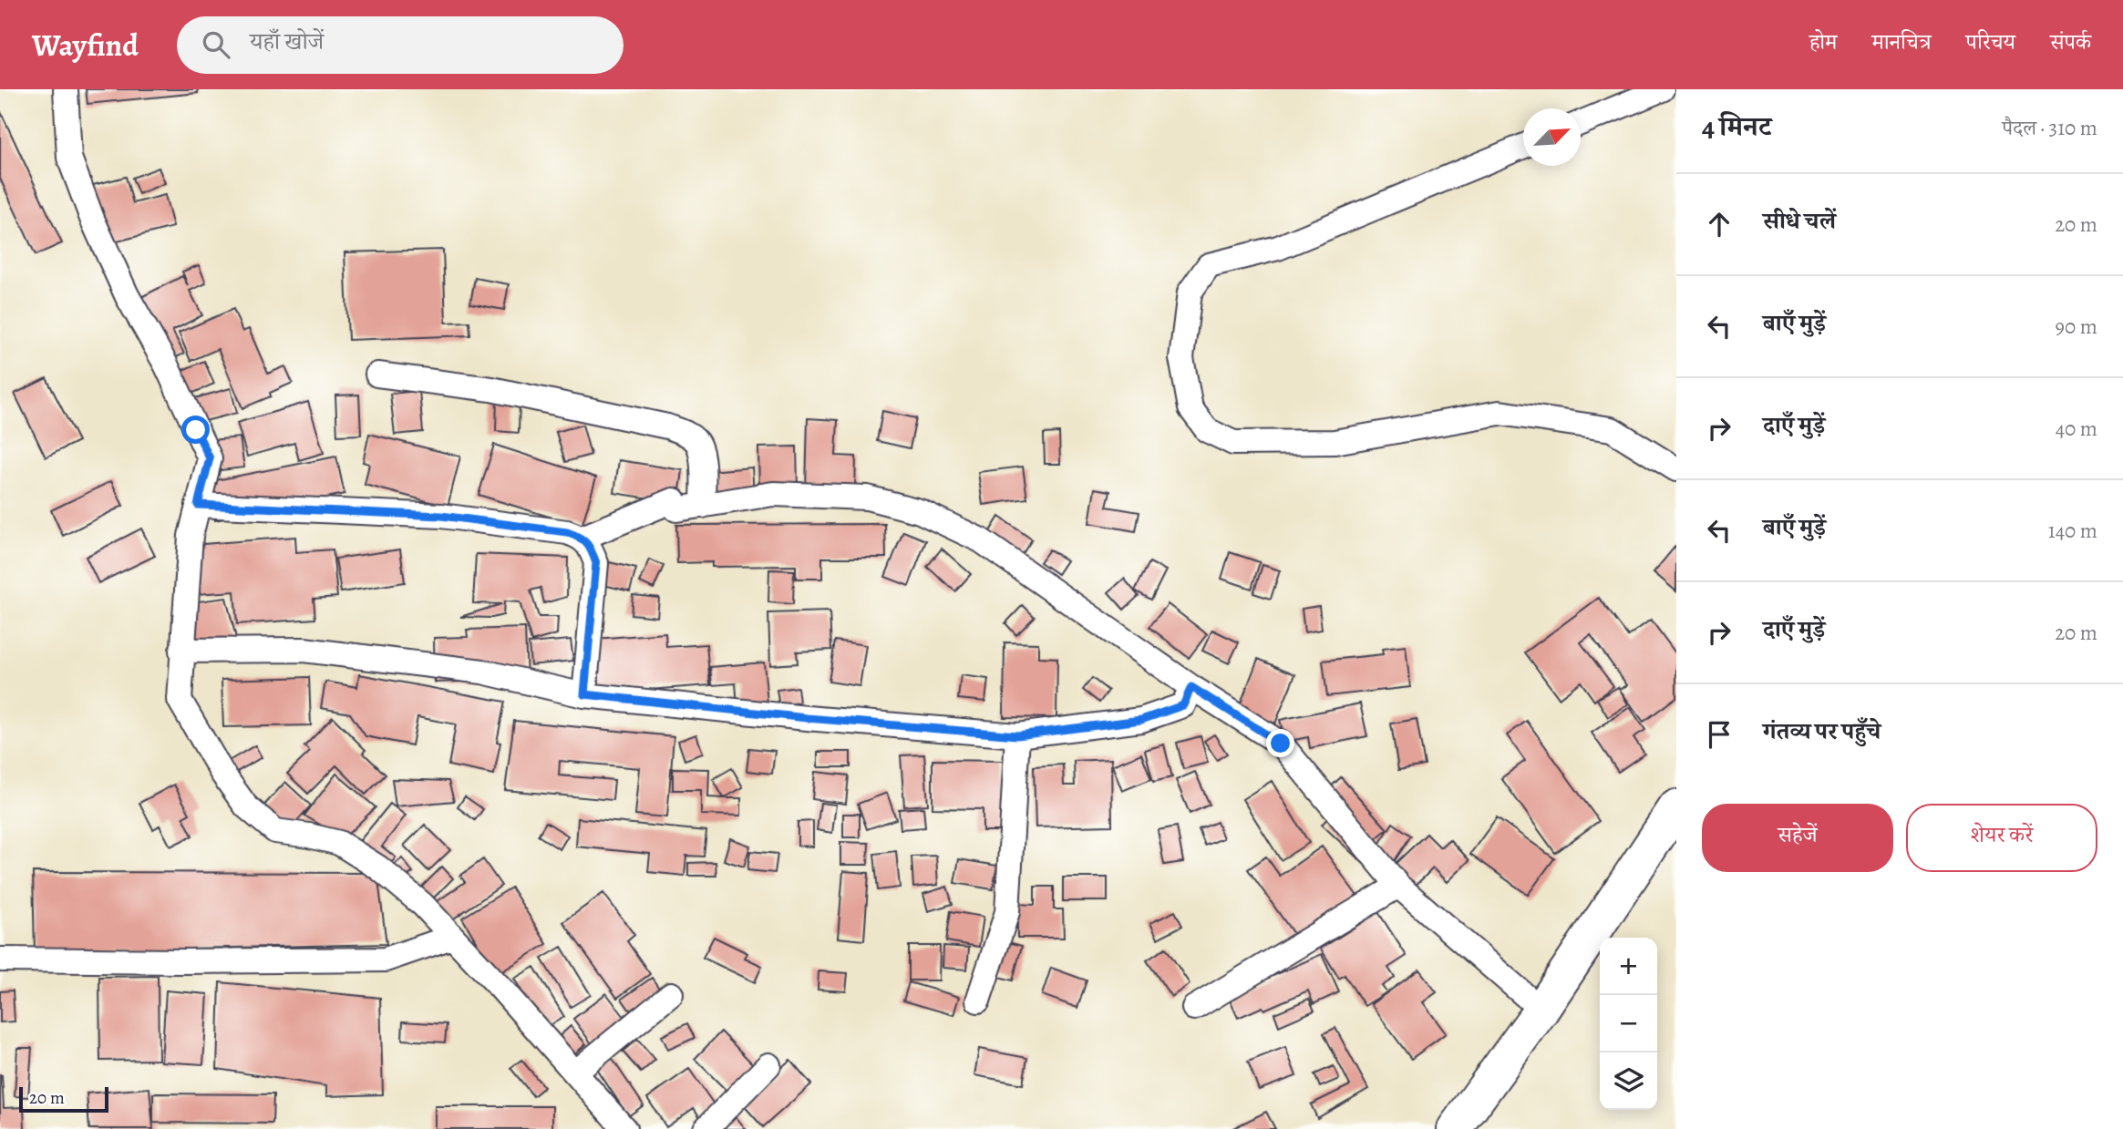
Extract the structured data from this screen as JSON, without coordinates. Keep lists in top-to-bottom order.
{
  "scale_bar": "20 m",
  "north": "top right",
  "page": {
    "header": "Wayfind",
    "search": "यहाँ खोजें",
    "nav": [
      "होम",
      "मानचित्र",
      "परिचय",
      "संपर्क"
    ],
    "heading": ["4 मिनट", "पैदल · 310 m"],
    "list": [
      ["सीधे चलें", "20 m"],
      ["बाएँ मुड़ें", "90 m"],
      ["दाएँ मुड़ें", "40 m"],
      ["बाएँ मुड़ें", "140 m"],
      ["दाएँ मुड़ें", "20 m"],
      "गंतव्य पर पहुँचे"
    ],
    "buttons": ["सहेजें", "शेयर करें"],
    "map_buttons": ["+", "−"],
    "scale": "20 m"
  }
}
